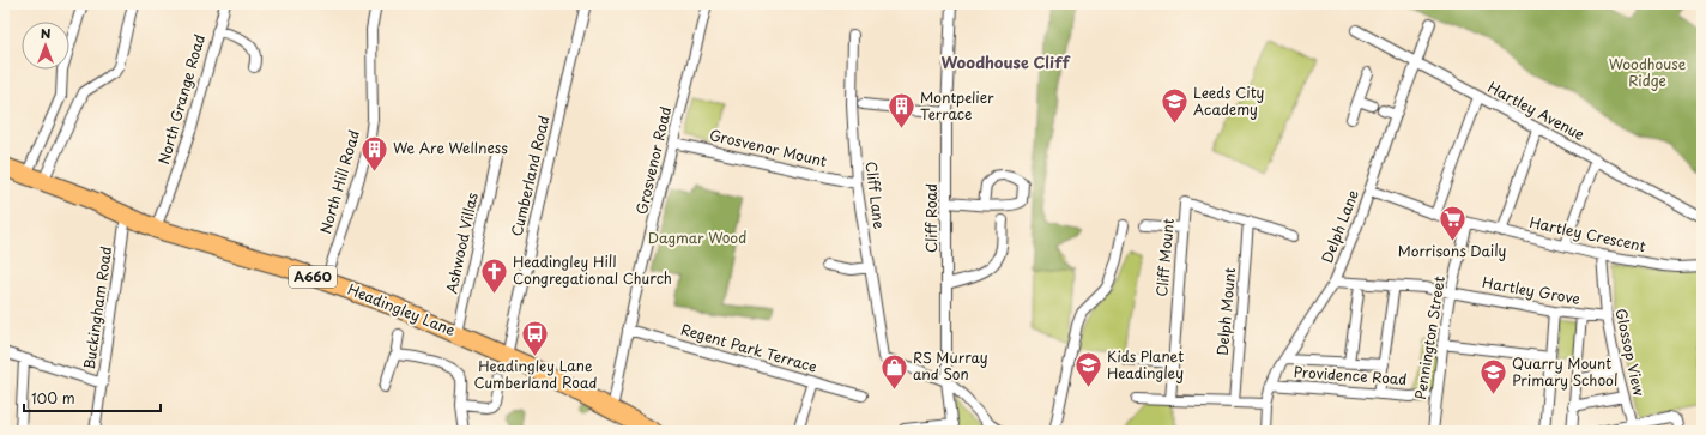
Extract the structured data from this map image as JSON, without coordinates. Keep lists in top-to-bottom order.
{
  "streets": {
    "highway": ["A660", "Headingley Lane"],
    "street": [
      "North Grange Road",
      "Hartley Avenue",
      "Grosvenor Mount",
      "Grosvenor Road",
      "Cumberland Road",
      "North Hill Road",
      "Cliff Lane",
      "Cliff Road",
      "Delph Lane",
      "Hartley Crescent",
      "Ashwood Villas",
      "Cliff Mount",
      "Hartley Grove",
      "Buckingham Road",
      "Delph Mount",
      "Pennington Street",
      "Regent Park Terrace",
      "Glossop View",
      "Providence Road"
    ]
  },
  "crossings": [
    ["North Grange Road", "Headingley Lane"],
    ["Hartley Avenue", "Delph Lane"],
    ["Grosvenor Mount", "Grosvenor Road"],
    ["Grosvenor Mount", "Cliff Lane"],
    ["Grosvenor Road", "Headingley Lane"],
    ["Grosvenor Road", "Regent Park Terrace"],
    ["Cumberland Road", "Headingley Lane"],
    ["North Hill Road", "Headingley Lane"],
    ["Cliff Lane", "Cliff Road"],
    ["Delph Lane", "Hartley Crescent"],
    ["Delph Lane", "Hartley Grove"],
    ["Delph Lane", "Providence Road"],
    ["Hartley Crescent", "Pennington Street"],
    ["Hartley Crescent", "Glossop View"],
    ["Ashwood Villas", "Headingley Lane"],
    ["Cliff Mount", "Delph Mount"],
    ["Hartley Grove", "Pennington Street"],
    ["Hartley Grove", "Glossop View"],
    ["Buckingham Road", "Headingley Lane"]
  ],
  "districts": ["Woodhouse Cliff"],
  "parks": ["Woodhouse Ridge", "Dagmar Wood"],
  "places": {
    "school or university": ["Leeds City Academy", "Kids Planet Headingley", "Quarry Mount Primary School"],
    "building": ["Montpelier Terrace", "We Are Wellness"],
    "supermarket": ["Morrisons Daily"],
    "church": ["Headingley Hill Congregational Church"],
    "bus stop": ["Headingley Lane Cumberland Road"],
    "shop": ["RS Murray and Son"]
  },
  "scale_bar": "100 m",
  "north": "top"
}
